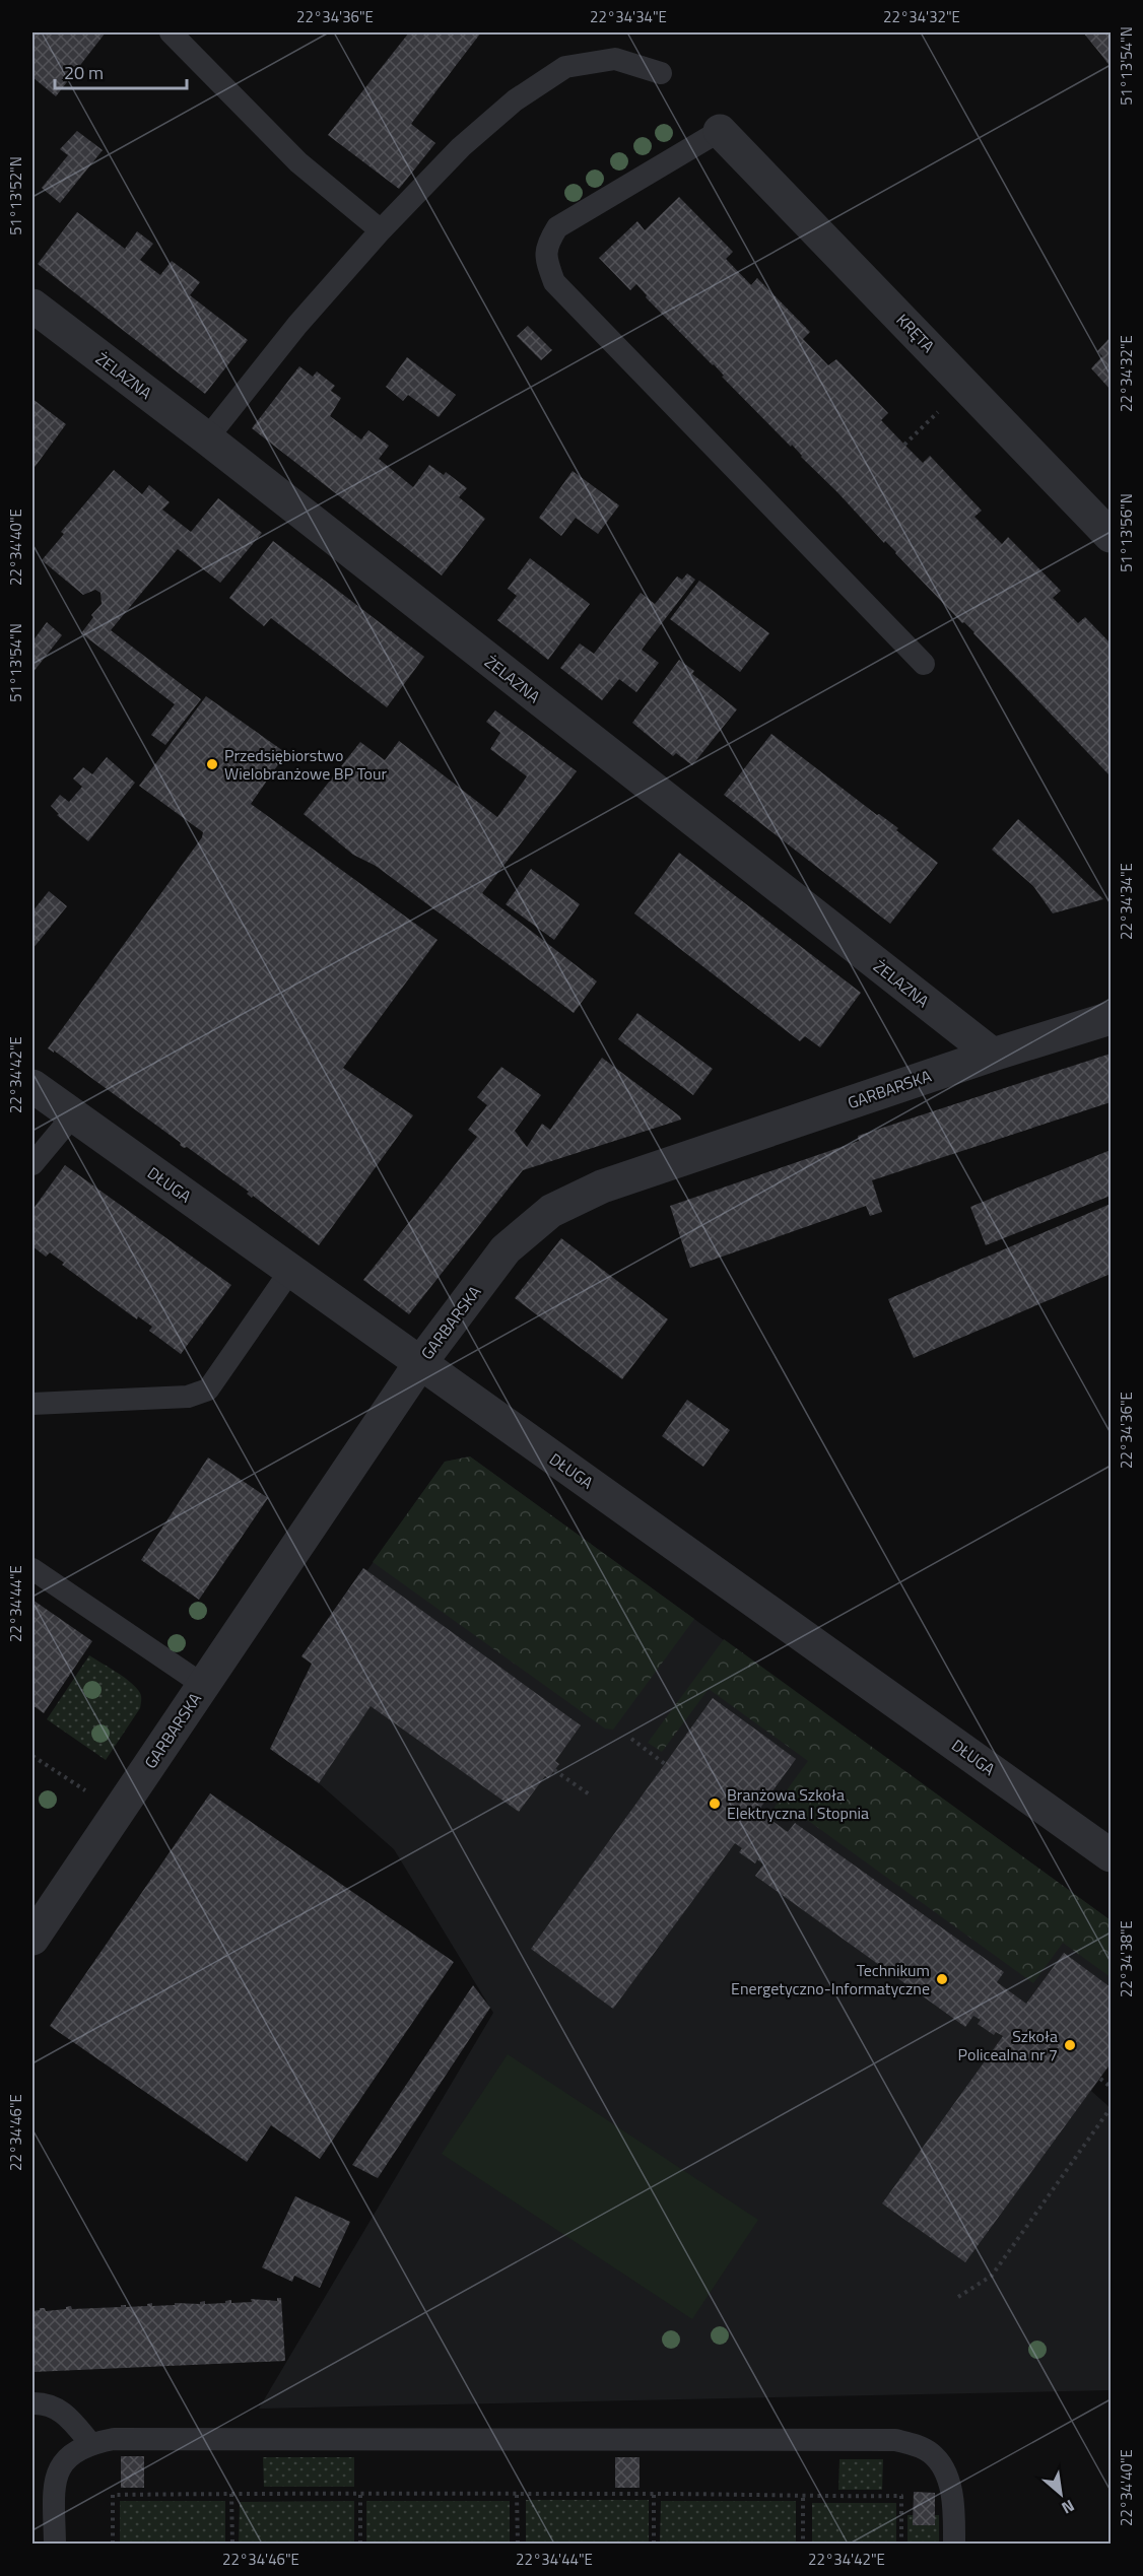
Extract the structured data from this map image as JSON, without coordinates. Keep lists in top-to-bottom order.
{
  "streets": {
    "street": [
      "KRĘTA",
      "ŻELAZNA",
      "GARBARSKA",
      "DŁUGA"
    ]
  },
  "crossings": [
    ["ŻELAZNA", "GARBARSKA"],
    ["GARBARSKA", "DŁUGA"]
  ],
  "places": [
    "Przedsiębiorstwo Wielobranżowe BP Tour",
    "Branżowa Szkoła Elektryczna I Stopnia",
    "Technikum Energetyczno-Informatyczne",
    "Szkoła Policealna nr 7"
  ],
  "scale_bar": "20 m",
  "north": "bottom right",
  "coordinates": [
    "22°34'36\"E",
    "22°34'34\"E",
    "22°34'32\"E",
    "51°13'54\"N",
    "51°13'52\"N",
    "51°13'56\"N",
    "22°34'40\"E",
    "22°34'42\"E",
    "22°34'44\"E",
    "22°34'38\"E",
    "22°34'46\"E"
  ]
}
